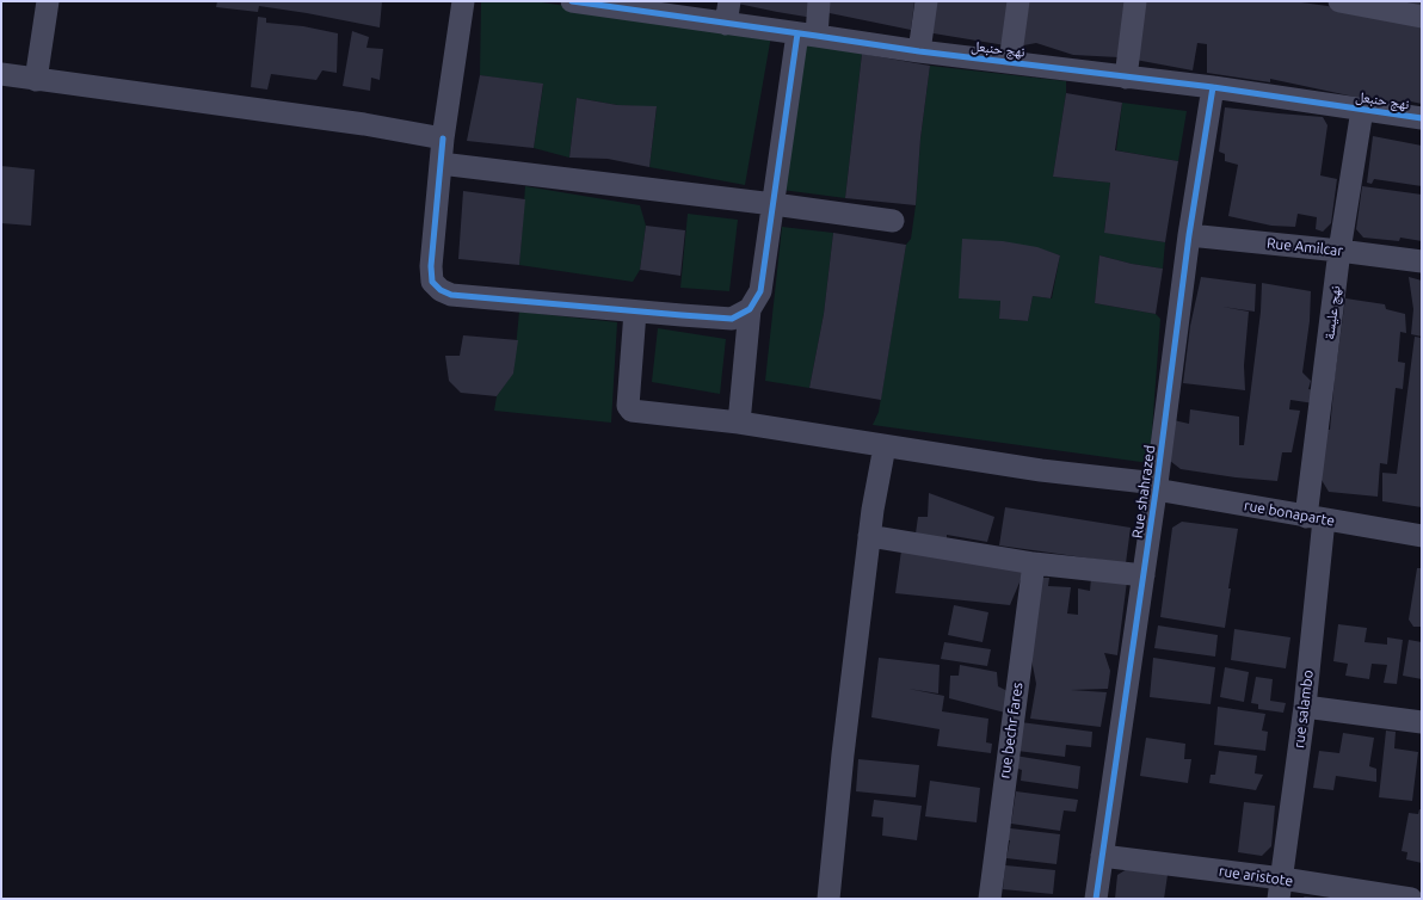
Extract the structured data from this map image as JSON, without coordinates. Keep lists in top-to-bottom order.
{
  "streets": {
    "street": [
      "نهج حنبعل",
      "Rue Amilcar",
      "نهج عليسة",
      "Rue shahrazed",
      "rue bonaparte",
      "rue salambo",
      "rue bechr fares",
      "rue aristote"
    ]
  },
  "crossings": [
    ["نهج حنبعل", "نهج عليسة"],
    ["نهج حنبعل", "Rue shahrazed"],
    ["Rue Amilcar", "نهج عليسة"],
    ["Rue Amilcar", "Rue shahrazed"],
    ["نهج عليسة", "rue bonaparte"],
    ["نهج عليسة", "rue salambo"],
    ["Rue shahrazed", "rue bonaparte"],
    ["Rue shahrazed", "rue aristote"],
    ["rue bonaparte", "rue salambo"],
    ["rue salambo", "rue aristote"]
  ]
}
